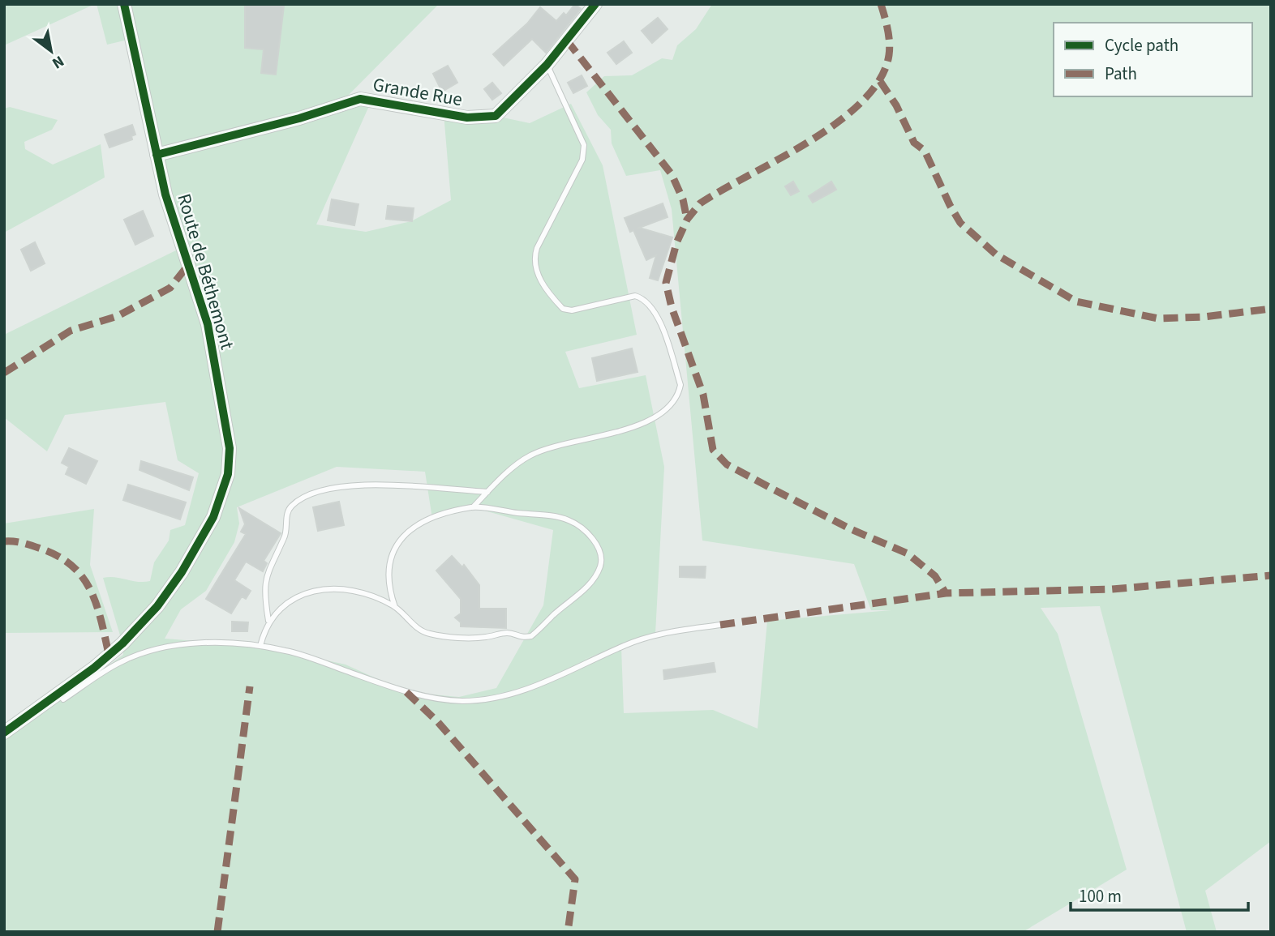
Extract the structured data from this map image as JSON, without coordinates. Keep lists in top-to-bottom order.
{
  "streets": {
    "street": ["Grande Rue", "Route de Béthemont"]
  },
  "crossings": [
    ["Grande Rue", "Route de Béthemont"]
  ],
  "legend": ["Cycle path", "Path"],
  "scale_bar": "100 m",
  "north": "bottom right"
}
